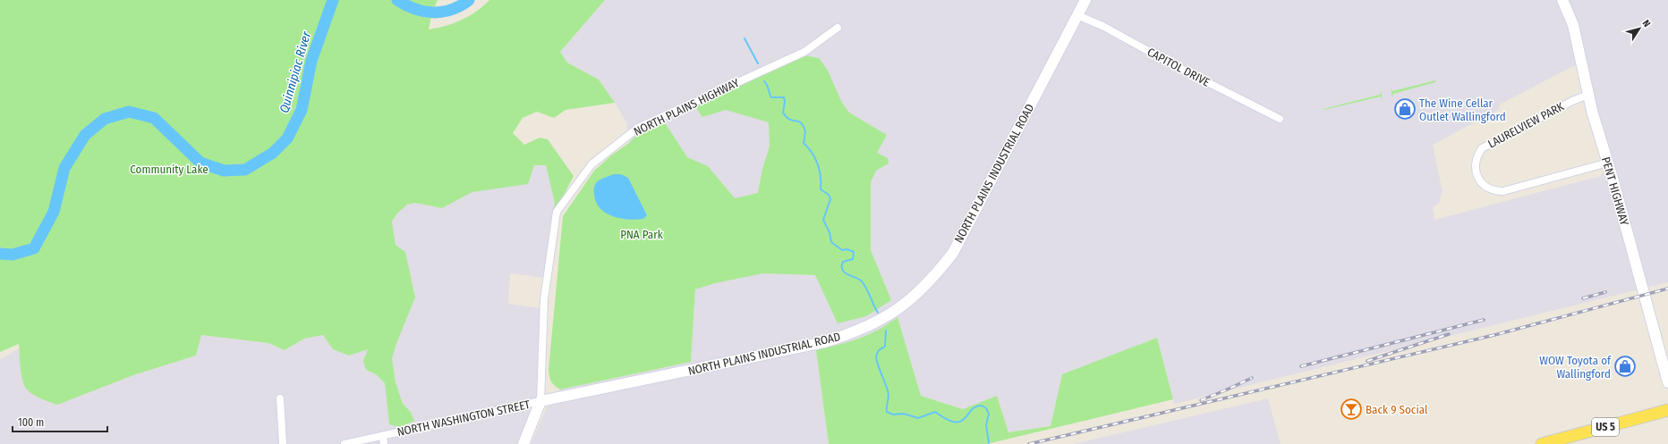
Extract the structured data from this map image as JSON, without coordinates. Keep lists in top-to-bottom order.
{
  "streets": {
    "main road": ["US 5"],
    "street": [
      "CAPITOL DRIVE",
      "NORTH PLAINS HIGHWAY",
      "LAURELVIEW PARK",
      "NORTH PLAINS INDUSTRIAL ROAD",
      "PENT HIGHWAY",
      "NORTH WASHINGTON STREET"
    ]
  },
  "crossings": [
    ["CAPITOL DRIVE", "NORTH PLAINS INDUSTRIAL ROAD"],
    ["NORTH PLAINS HIGHWAY", "NORTH PLAINS INDUSTRIAL ROAD"],
    ["NORTH PLAINS HIGHWAY", "NORTH WASHINGTON STREET"],
    ["LAURELVIEW PARK", "PENT HIGHWAY"],
    ["NORTH PLAINS INDUSTRIAL ROAD", "NORTH WASHINGTON STREET"]
  ],
  "water": ["Quinnipiac River"],
  "parks": ["Community Lake", "PNA Park"],
  "places": {
    "shop": ["The Wine Cellar Outlet Wallingford", "WOW Toyota of Wallingford"],
    "bar": ["Back 9 Social"]
  },
  "scale_bar": "100 m",
  "north": "top right"
}
